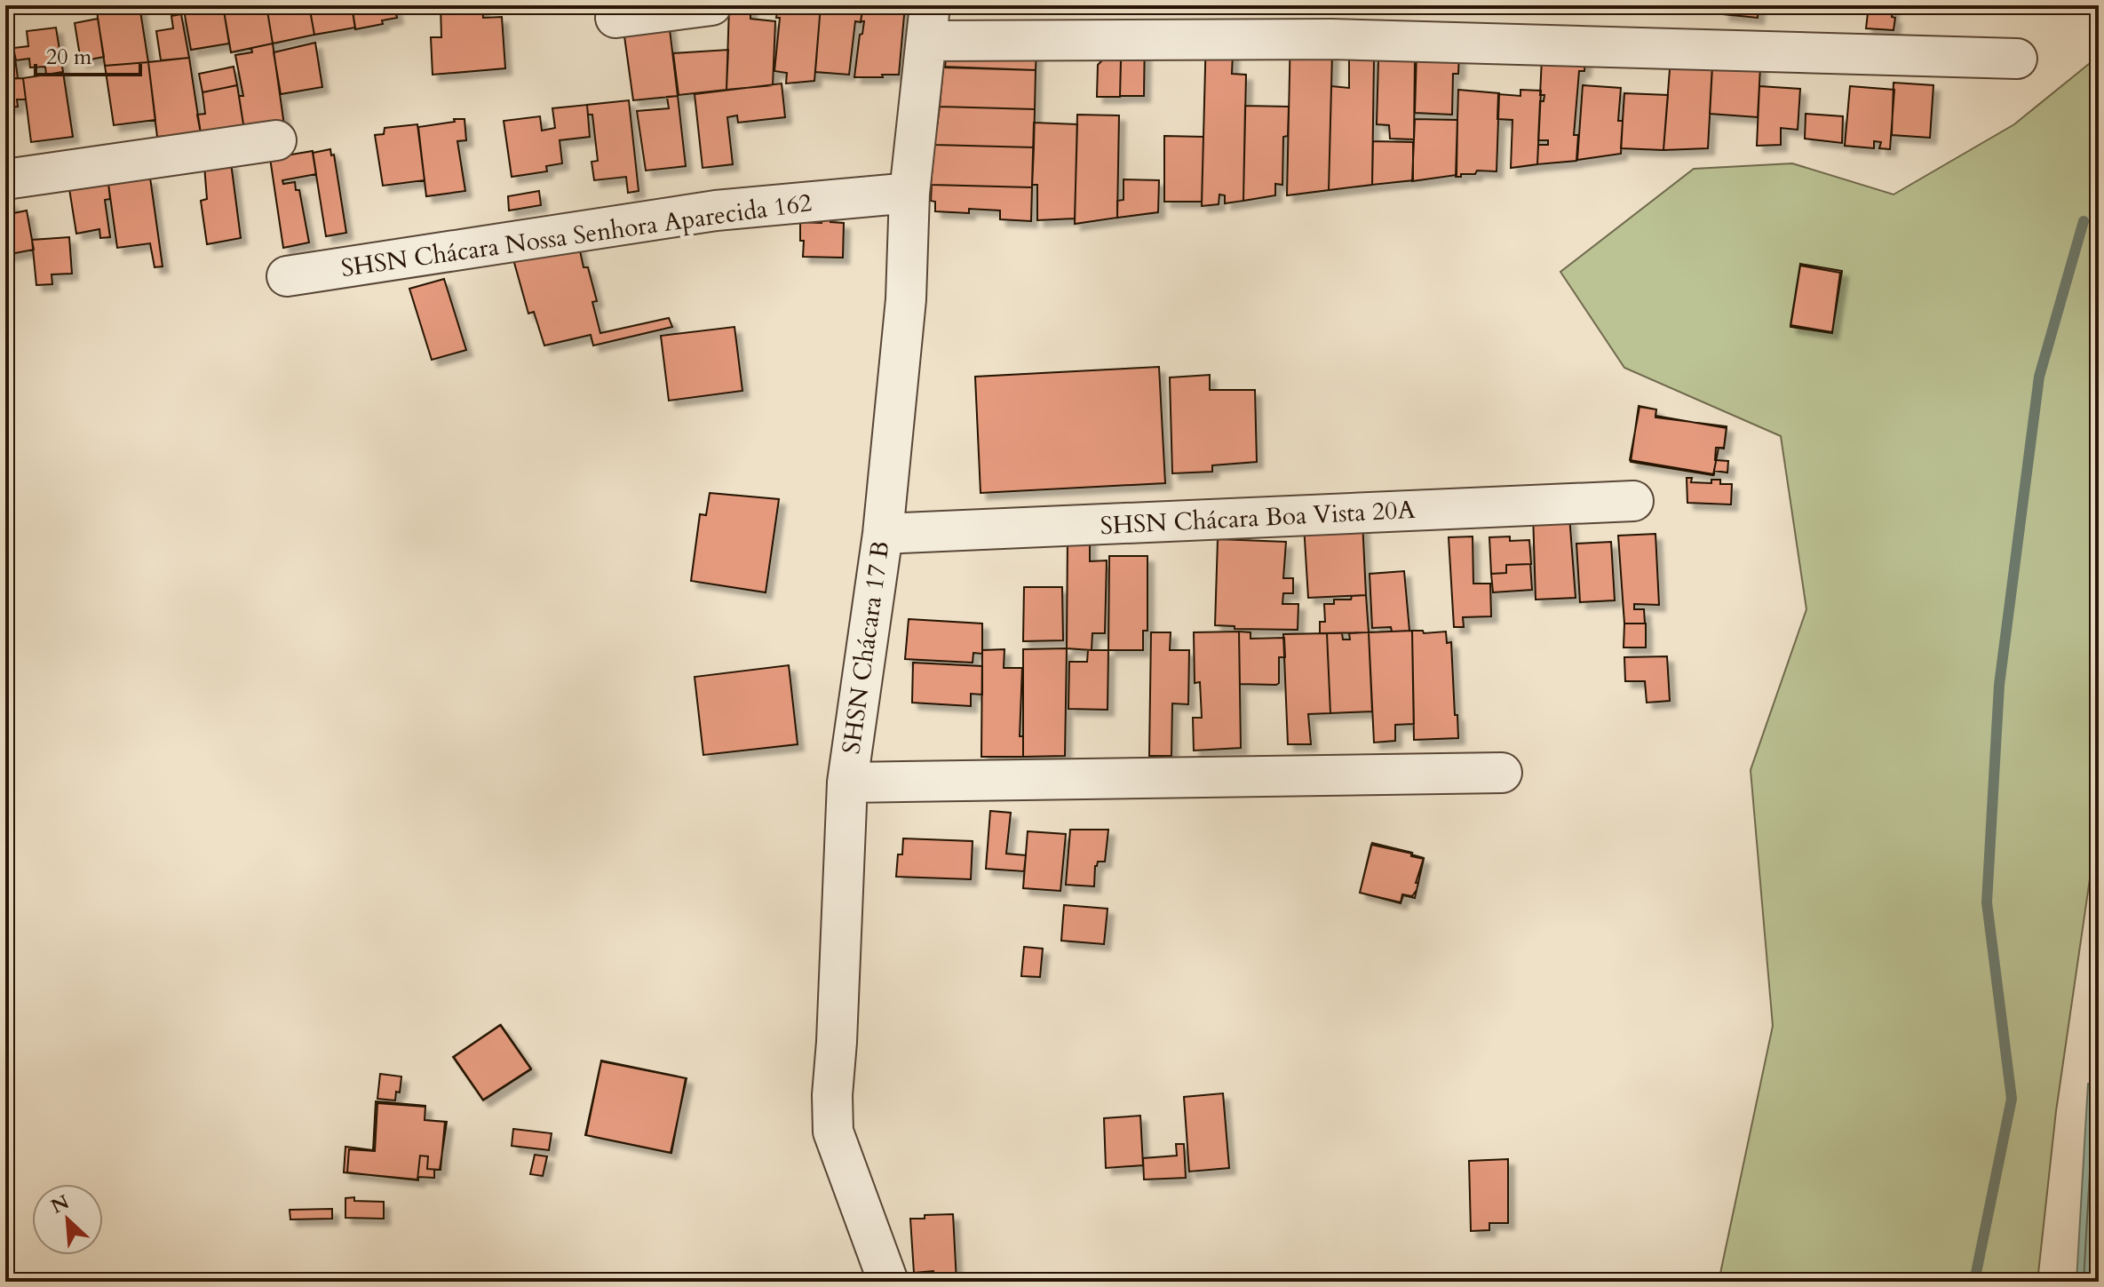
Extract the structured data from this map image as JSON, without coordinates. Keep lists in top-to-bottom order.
{
  "streets": {
    "street": ["SHSN Chácara Nossa Senhora Aparecida 162", "SHSN Chácara Boa Vista 20A", "SHSN Chácara 17 B"]
  },
  "crossings": [
    ["SHSN Chácara Nossa Senhora Aparecida 162", "SHSN Chácara 17 B"],
    ["SHSN Chácara Boa Vista 20A", "SHSN Chácara 17 B"]
  ],
  "scale_bar": "20 m",
  "north": "top left"
}
